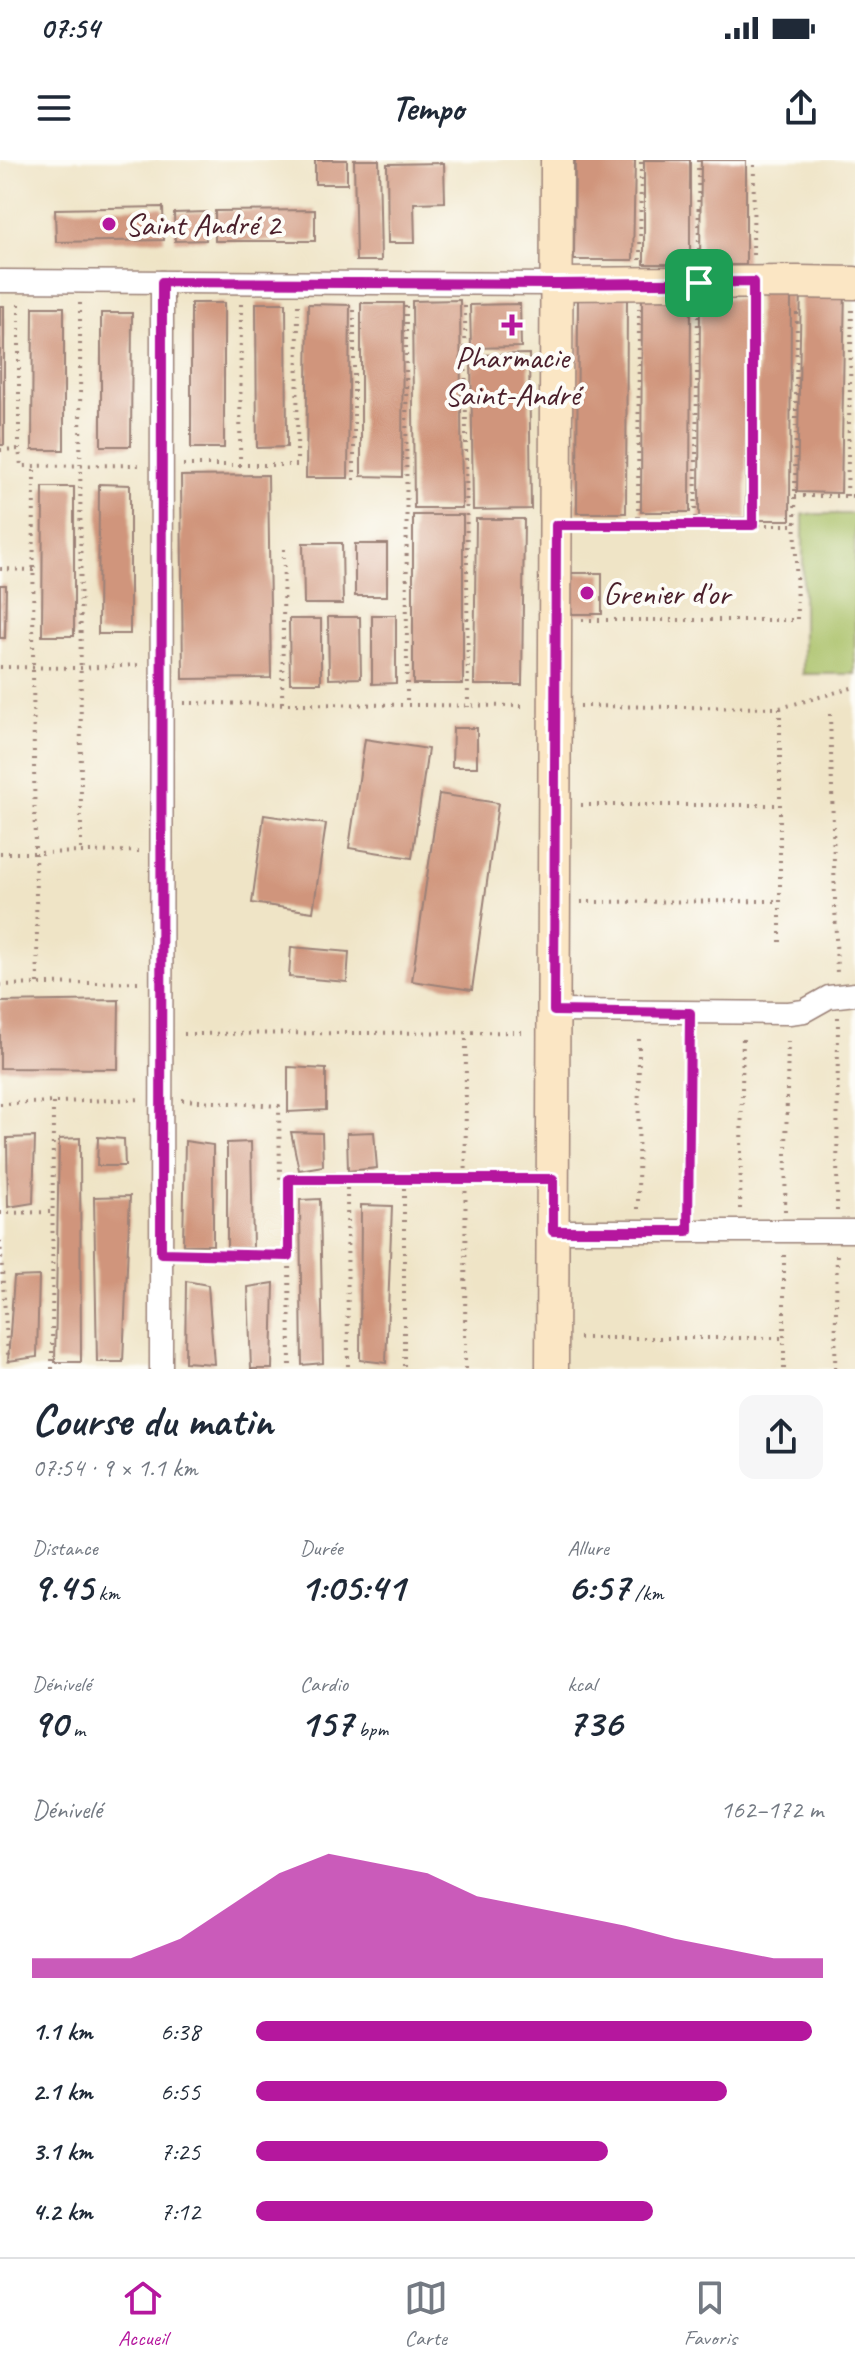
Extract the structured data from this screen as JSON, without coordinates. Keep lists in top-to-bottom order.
{
  "places": {
    "other": ["Saint André 2", "Grenier d'or"],
    "health": ["Pharmacie Saint-André"]
  },
  "page": {
    "status": "07:54",
    "header": "Tempo",
    "heading": ["Course du matin", "07:54 · 9 × 1.1 km"],
    "stats": [
      ["Distance", "9.45 km"],
      ["Durée", "1:05:41"],
      ["Allure", "6:57 /km"],
      ["Dénivelé", "90 m"],
      ["Cardio", "157 bpm"],
      ["kcal", "736"]
    ],
    "chart": ["Dénivelé", "162–172 m"],
    "list": [
      {
        "name": "1.1 km",
        "note": "6:38"
      },
      {
        "name": "2.1 km",
        "note": "6:55"
      },
      {
        "name": "3.1 km",
        "note": "7:25"
      },
      {
        "name": "4.2 km",
        "note": "7:12"
      }
    ],
    "tabs": ["Accueil", "Carte", "Favoris"]
  }
}
